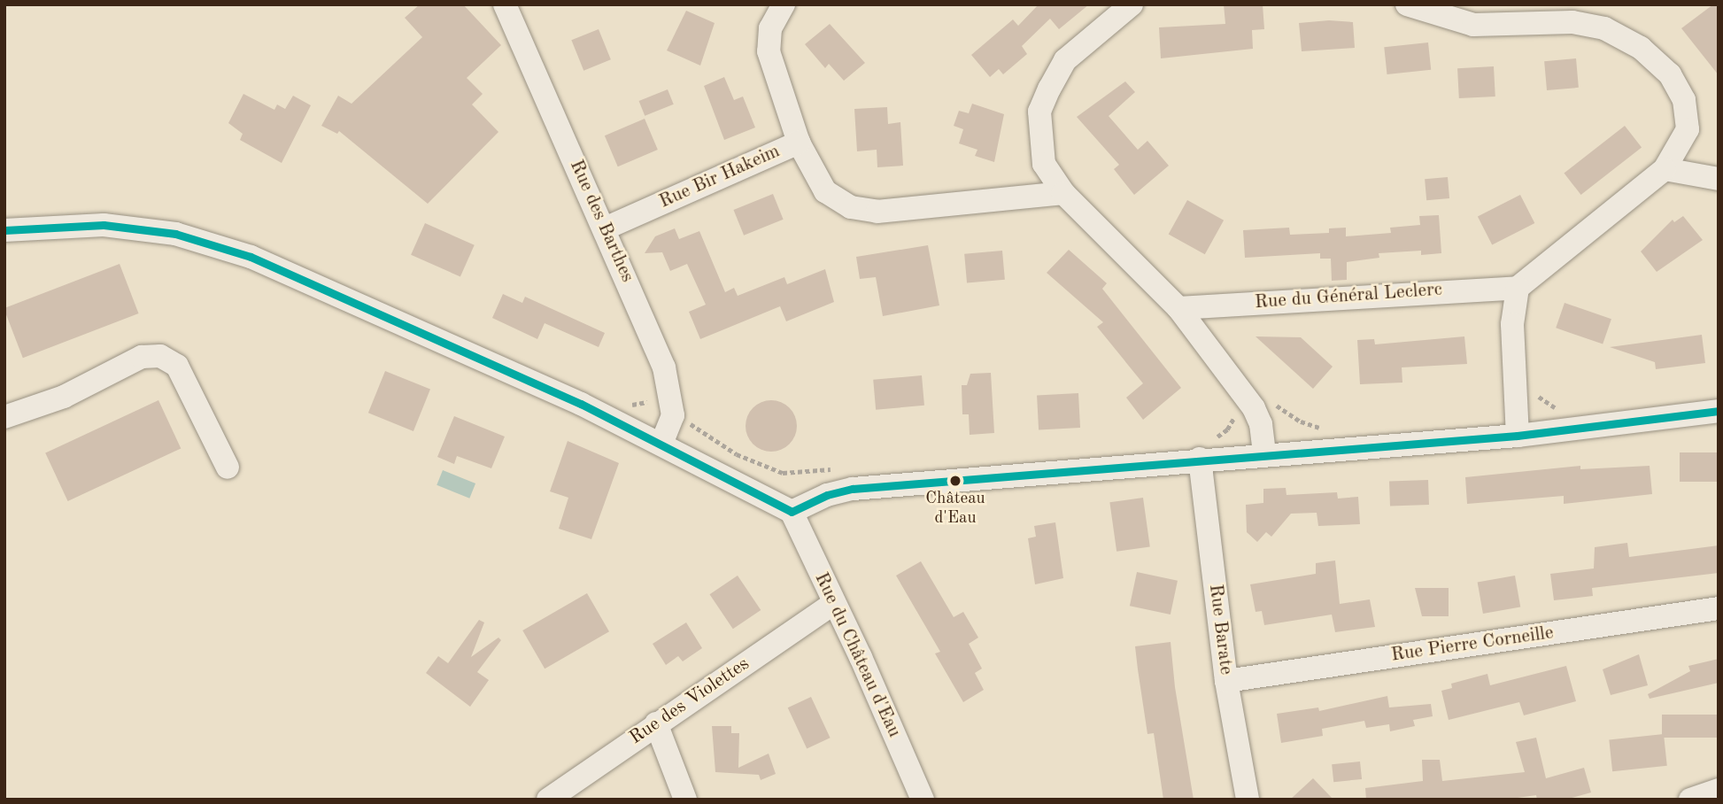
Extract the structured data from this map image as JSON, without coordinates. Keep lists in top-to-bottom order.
{
  "streets": {
    "street": [
      "Rue Bir Hakeim",
      "Rue des Barthes",
      "Rue du Général Leclerc",
      "Rue Barate",
      "Rue Pierre Corneille",
      "Rue du Château d'Eau",
      "Rue des Violettes"
    ]
  },
  "crossings": [
    ["Rue Bir Hakeim", "Rue des Barthes"],
    ["Rue Barate", "Rue Pierre Corneille"],
    ["Rue du Château d'Eau", "Rue des Violettes"]
  ],
  "places": ["Château d'Eau"]
}
